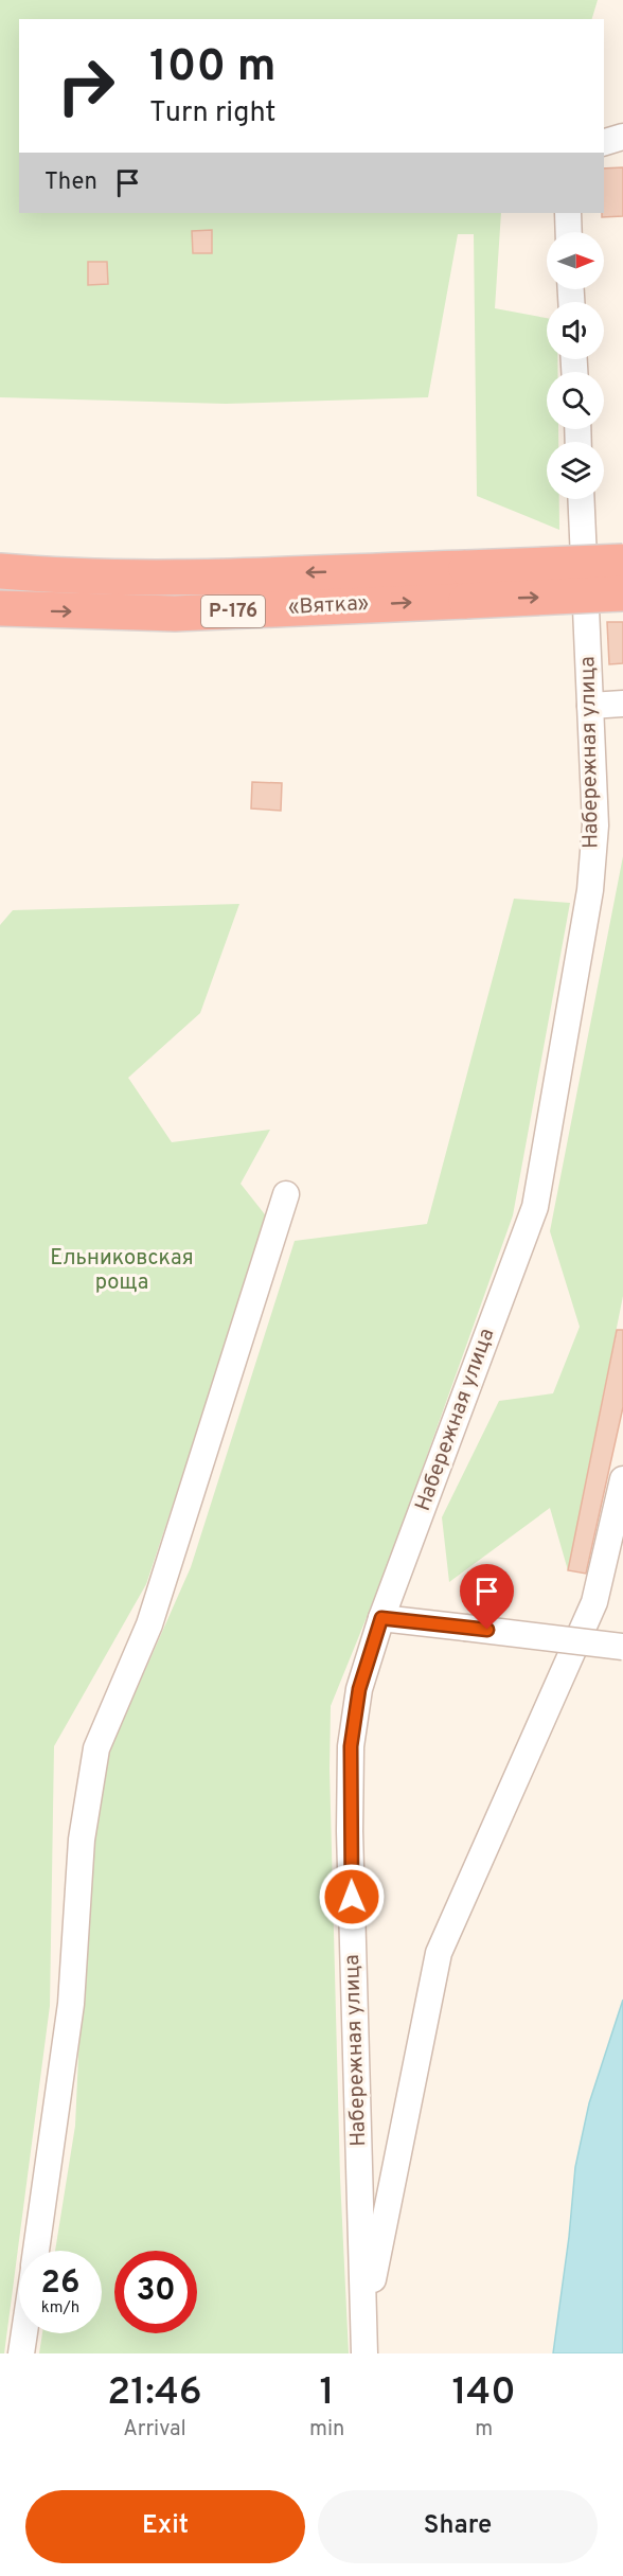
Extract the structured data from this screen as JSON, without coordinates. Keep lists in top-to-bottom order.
{
  "streets": {
    "highway": ["«Вятка»", "Р-176"],
    "street": ["Набережная улица"]
  },
  "crossings": [
    ["«Вятка»", "Р-176"]
  ],
  "parks": ["Ельниковская роща"],
  "north": "right",
  "page": {
    "turn": ["100 m", "Turn right"],
    "then": "Then",
    "speed": "26 km/h",
    "limit": "30",
    "eta": [
      "21:46",
      "Arrival",
      "1",
      "min",
      "140",
      "m"
    ],
    "buttons": ["Exit", "Share"]
  }
}
